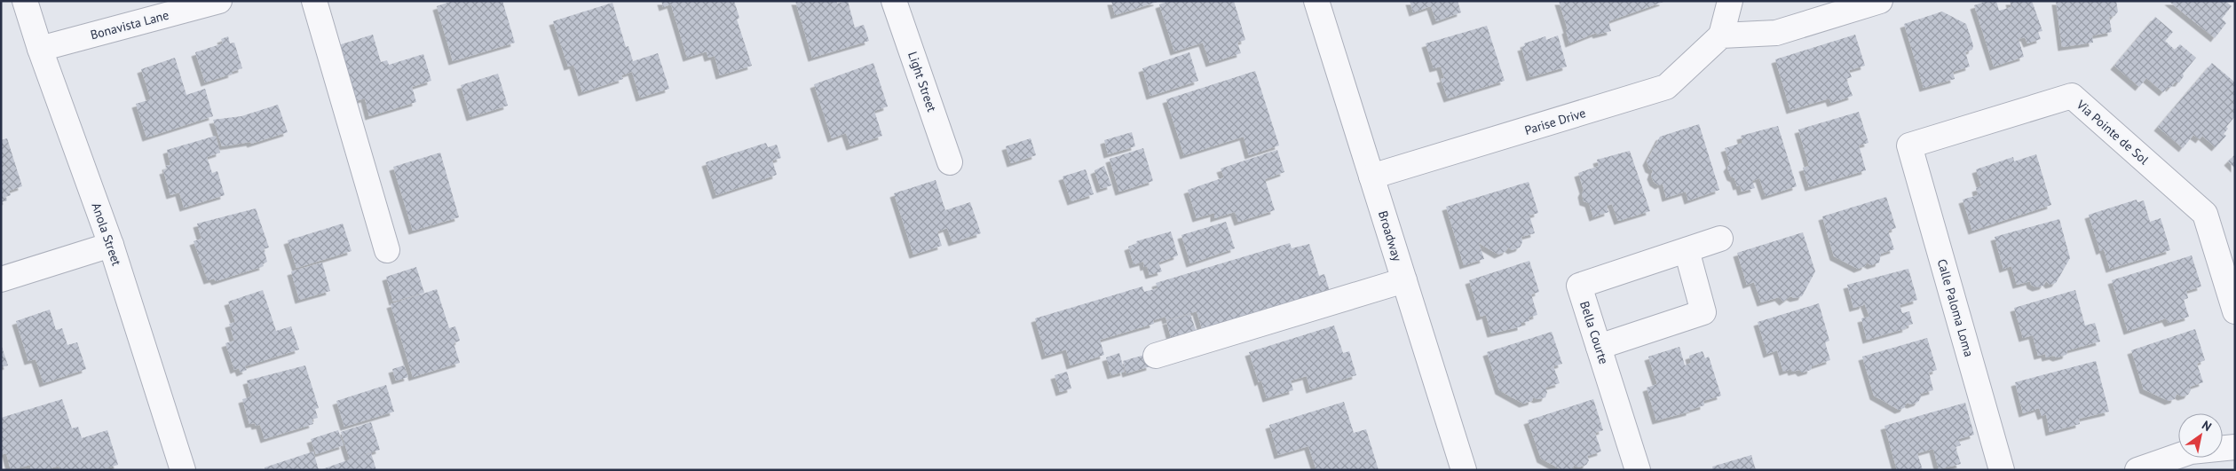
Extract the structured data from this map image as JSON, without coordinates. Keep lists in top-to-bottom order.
{
  "streets": {
    "street": [
      "Bonavista Lane",
      "Light Street",
      "Parise Drive",
      "Via Pointe de Sol",
      "Anola Street",
      "Broadway",
      "Calle Paloma Loma",
      "Bella Courte"
    ]
  },
  "crossings": [
    ["Bonavista Lane", "Anola Street"],
    ["Parise Drive", "Broadway"],
    ["Via Pointe de Sol", "Calle Paloma Loma"]
  ],
  "north": "top right"
}
